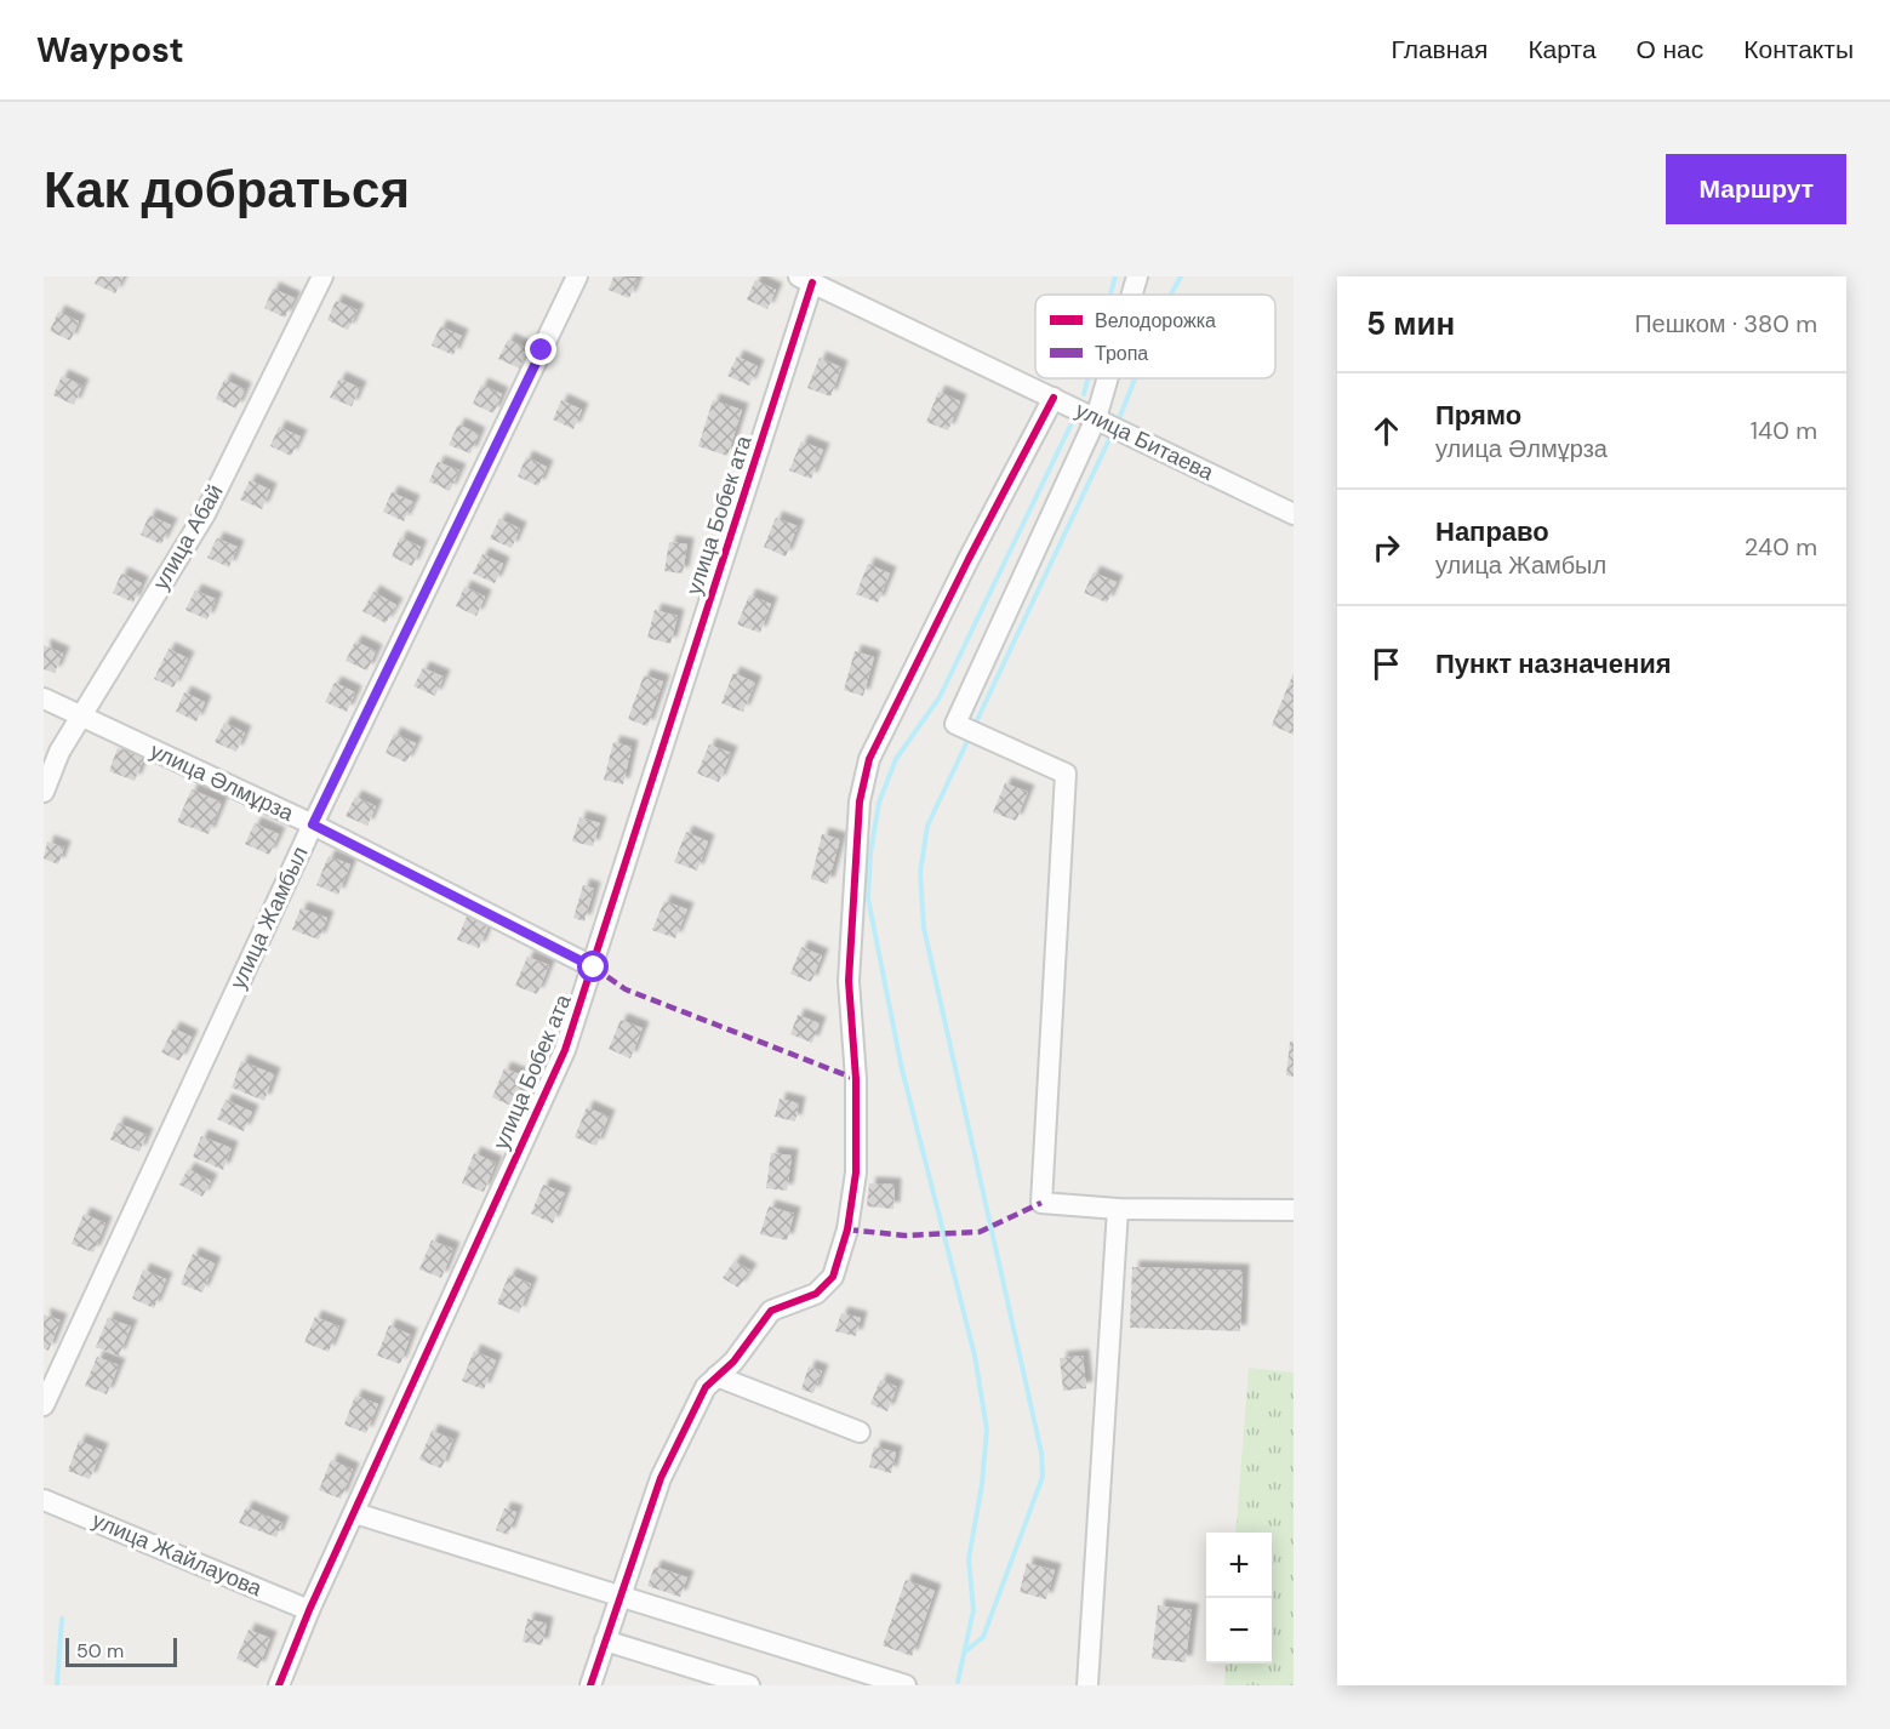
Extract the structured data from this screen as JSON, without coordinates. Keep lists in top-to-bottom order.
{
  "streets": {
    "street": [
      "улица Битаева",
      "улица Бобек ата",
      "улица Абай",
      "улица Әлмұрза",
      "улица Жамбыл",
      "улица Жайлауова"
    ]
  },
  "crossings": [
    ["улица Битаева", "улица Бобек ата"],
    ["улица Бобек ата", "улица Әлмұрза"],
    ["улица Бобек ата", "улица Жайлауова"],
    ["улица Абай", "улица Әлмұрза"],
    ["улица Әлмұрза", "улица Жамбыл"]
  ],
  "legend": ["Велодорожка", "Тропа"],
  "scale_bar": "50 m",
  "page": {
    "header": "Waypost",
    "nav": [
      "Главная",
      "Карта",
      "О нас",
      "Контакты"
    ],
    "buttons": "Маршрут",
    "title": "Как добраться",
    "heading": ["5 мин", "Пешком · 380 m"],
    "list": [
      ["Прямо", "улица Әлмұрза", "140 m"],
      ["Направо", "улица Жамбыл", "240 m"],
      "Пункт назначения"
    ],
    "map_buttons": ["+", "−"],
    "scale": "50 m"
  }
}
